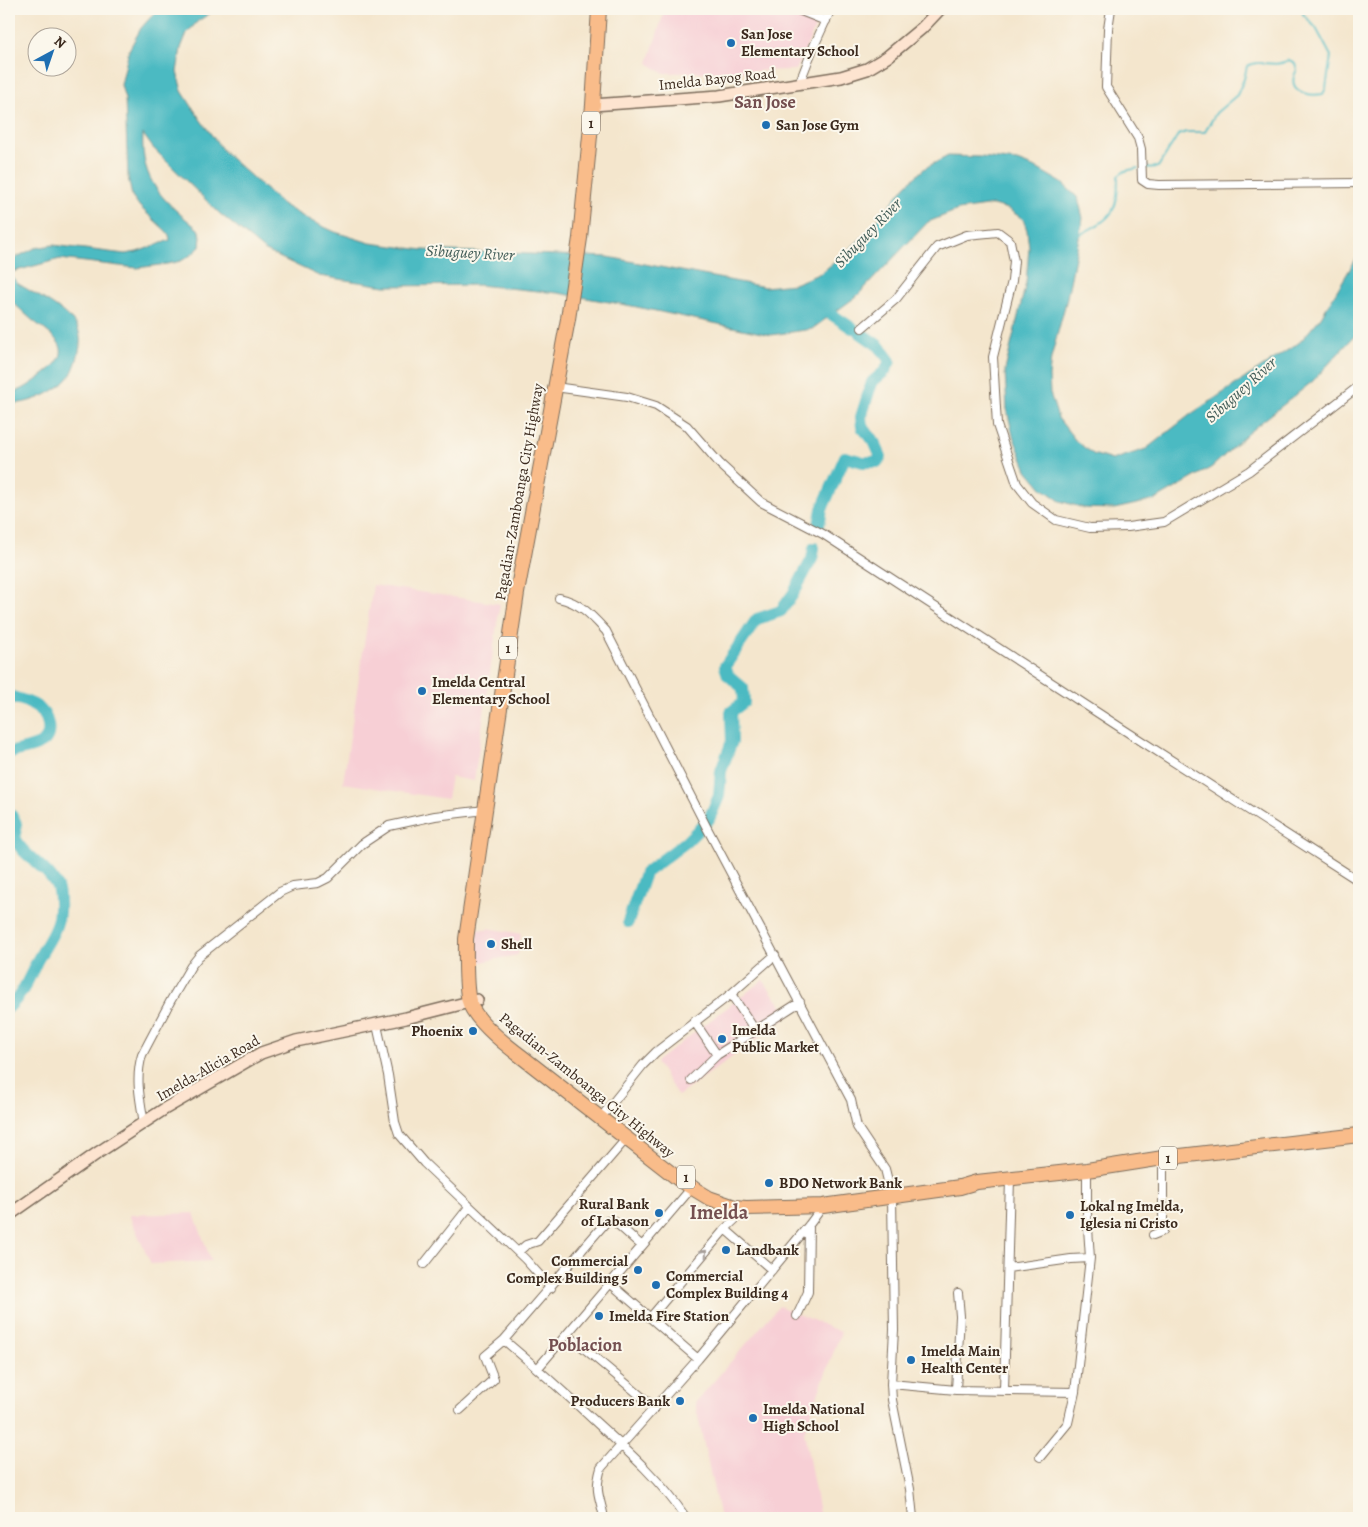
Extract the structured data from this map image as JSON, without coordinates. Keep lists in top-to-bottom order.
{
  "streets": {
    "highway": ["1", "Pagadian-Zamboanga City Highway"],
    "main road": ["Imelda Bayog Road", "Imelda-Alicia Road"]
  },
  "crossings": [
    ["Imelda Bayog Road", "Pagadian-Zamboanga City Highway"],
    ["Pagadian-Zamboanga City Highway", "Imelda-Alicia Road"]
  ],
  "districts": ["San Jose", "Imelda", "Poblacion"],
  "water": ["Sibuguey River"],
  "places": [
    "San Jose Elementary School",
    "San Jose Gym",
    "Imelda Central Elementary School",
    "Shell",
    "Phoenix",
    "Imelda Public Market",
    "BDO Network Bank",
    "Rural Bank of Labason",
    "Lokal ng Imelda, Iglesia ni Cristo",
    "Landbank",
    "Commercial Complex Building 5",
    "Commercial Complex Building 4",
    "Imelda Fire Station",
    "Imelda Main Health Center",
    "Producers Bank",
    "Imelda National High School"
  ],
  "north": "top right"
}
